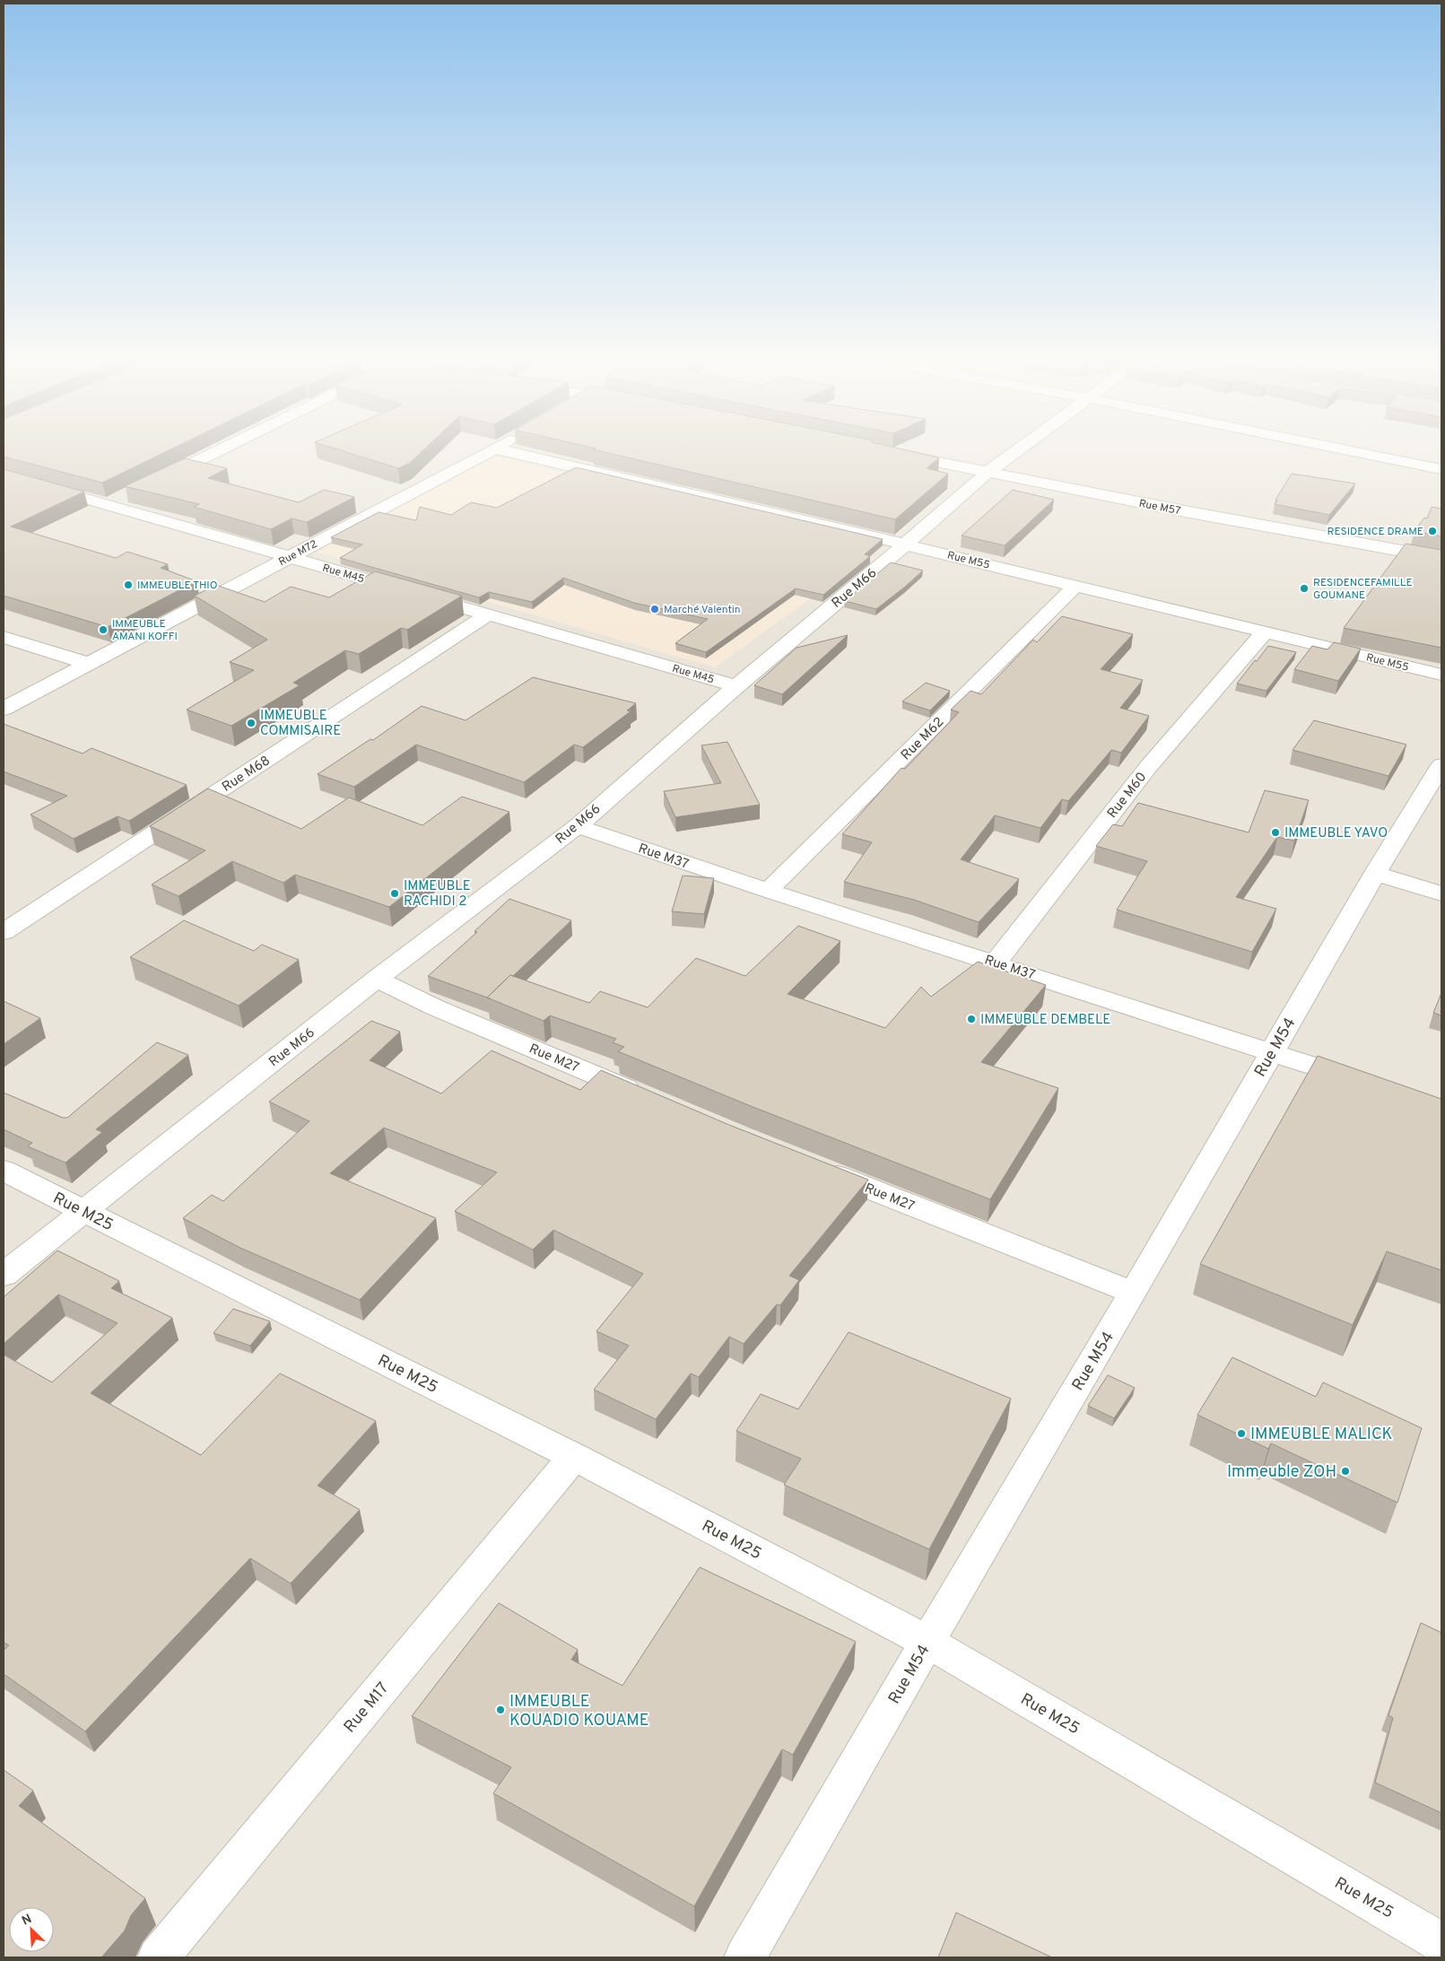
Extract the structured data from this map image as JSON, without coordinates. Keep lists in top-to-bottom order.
{
  "streets": {
    "street": [
      "Rue M57",
      "Rue M72",
      "Rue M55",
      "Rue M45",
      "Rue M66",
      "Rue M62",
      "Rue M68",
      "Rue M60",
      "Rue M37",
      "Rue M54",
      "Rue M27",
      "Rue M25",
      "Rue M17"
    ]
  },
  "crossings": [
    ["Rue M57", "Rue M66"],
    ["Rue M72", "Rue M55"],
    ["Rue M72", "Rue M45"],
    ["Rue M55", "Rue M66"],
    ["Rue M55", "Rue M62"],
    ["Rue M55", "Rue M60"],
    ["Rue M45", "Rue M66"],
    ["Rue M45", "Rue M68"],
    ["Rue M66", "Rue M37"],
    ["Rue M66", "Rue M27"],
    ["Rue M66", "Rue M25"],
    ["Rue M62", "Rue M37"],
    ["Rue M60", "Rue M37"],
    ["Rue M37", "Rue M54"],
    ["Rue M54", "Rue M27"],
    ["Rue M54", "Rue M25"],
    ["Rue M25", "Rue M17"]
  ],
  "places": [
    "RESIDENCE DRAME",
    "IMMEUBLE THIO",
    "RESIDENCEFAMILLE GOUMANE",
    "Marché Valentin",
    "IMMEUBLE AMANI KOFFI",
    "IMMEUBLE COMMISAIRE",
    "IMMEUBLE YAVO",
    "IMMEUBLE RACHIDI 2",
    "IMMEUBLE DEMBELE",
    "IMMEUBLE MALICK",
    "Immeuble ZOH",
    "IMMEUBLE KOUADIO KOUAME"
  ],
  "north": "top left"
}
